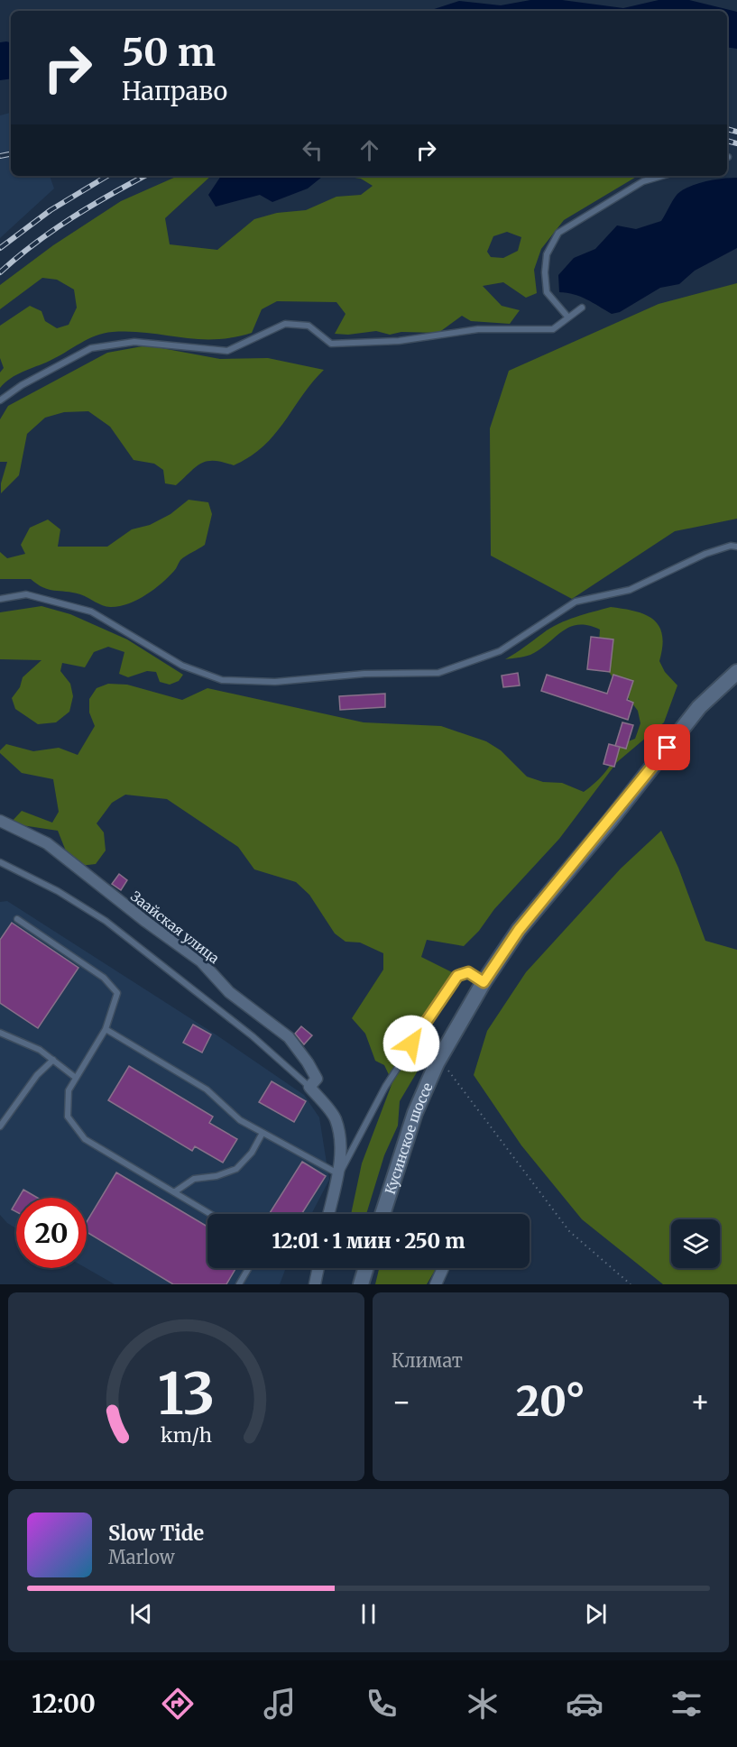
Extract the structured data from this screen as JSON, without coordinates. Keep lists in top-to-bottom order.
{
  "streets": {
    "main road": ["Кусинское шоссе"],
    "street": ["Заайская улица"]
  },
  "page": {
    "turn": ["50 m", "Направо"],
    "limit": "20",
    "trip": "12:01 · 1 мин · 250 m",
    "tile": "Климат",
    "heat": ["−", "20°", "+"],
    "song": ["Slow Tide", "Marlow"],
    "tabs": "12:00",
    "gauge": ["13", "km/h"]
  }
}
